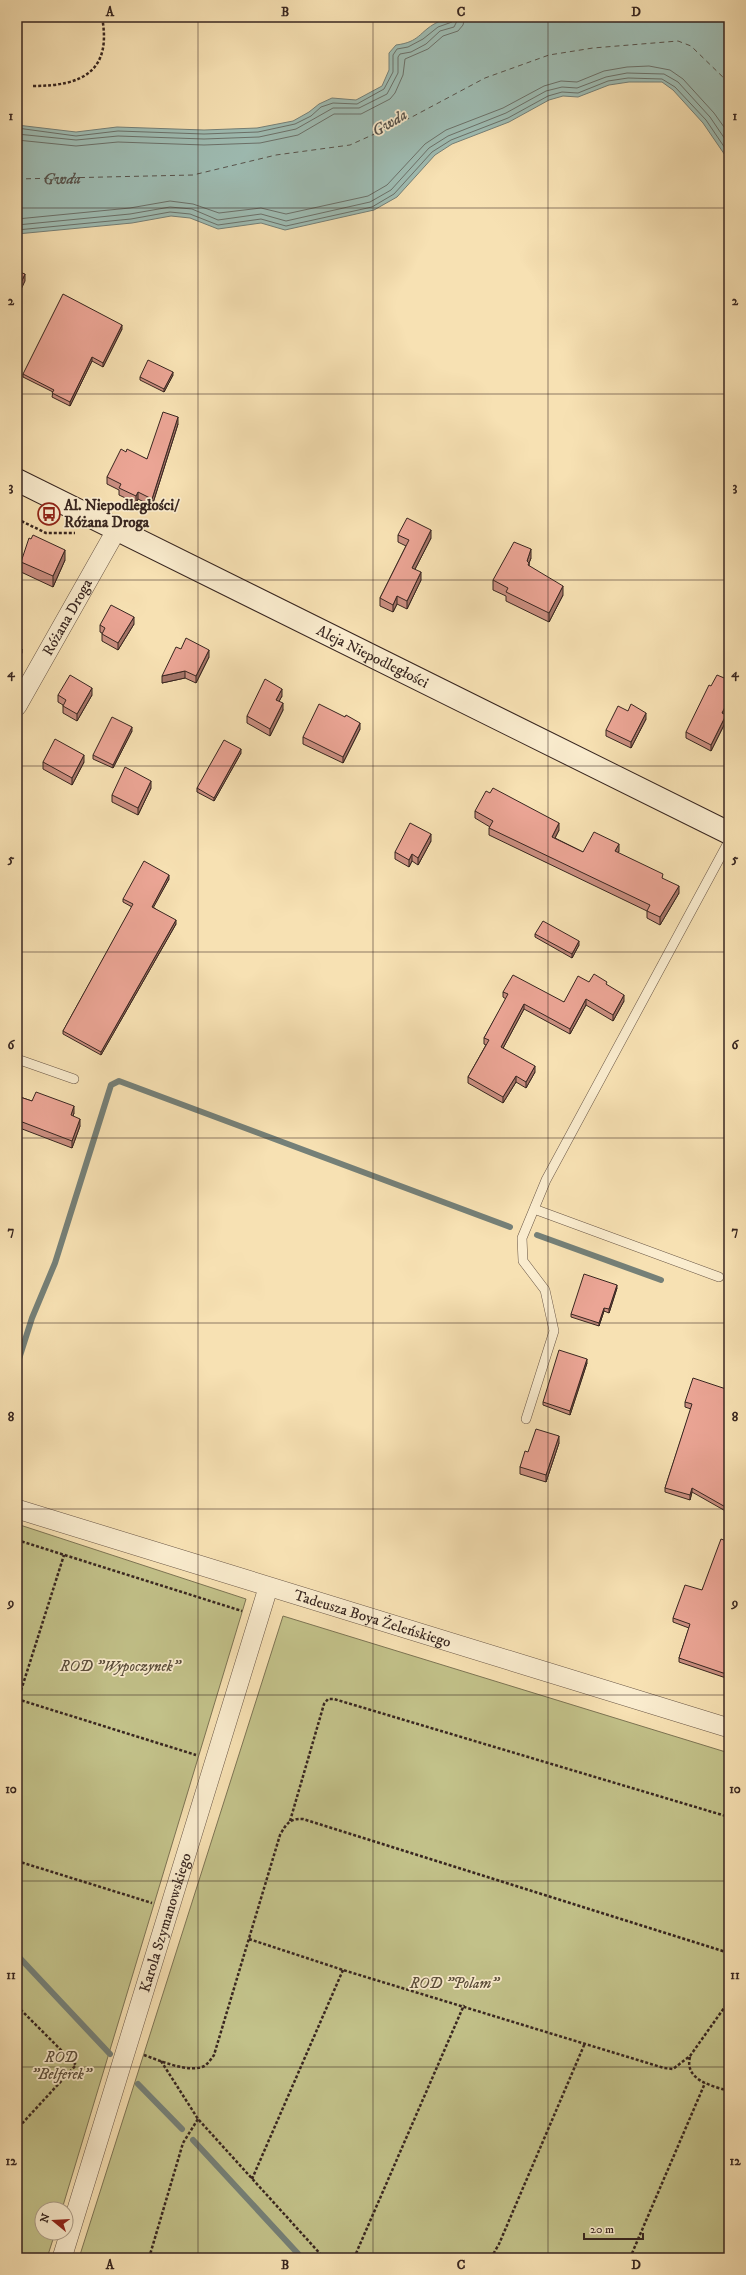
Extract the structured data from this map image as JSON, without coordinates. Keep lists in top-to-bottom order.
{
  "streets": {
    "street": [
      "Różana Droga",
      "Aleja Niepodległości",
      "Tadeusza Boya Żeleńskiego",
      "Karola Szymanowskiego"
    ]
  },
  "crossings": [
    ["Różana Droga", "Aleja Niepodległości"],
    ["Tadeusza Boya Żeleńskiego", "Karola Szymanowskiego"]
  ],
  "water": ["Gwda"],
  "parks": ["ROD \"Wypoczynek\"", "ROD \"Polam\"", "ROD \"Belferek\""],
  "places": {
    "bus stop": ["Al. Niepodległości/ Różana Droga"]
  },
  "scale_bar": "20 m",
  "north": "left",
  "grid": {
    "columns": [
      "A",
      "B",
      "C",
      "D"
    ],
    "rows": [
      "1",
      "2",
      "3",
      "4",
      "5",
      "6",
      "7",
      "8",
      "9",
      "10",
      "11",
      "12"
    ]
  }
}
